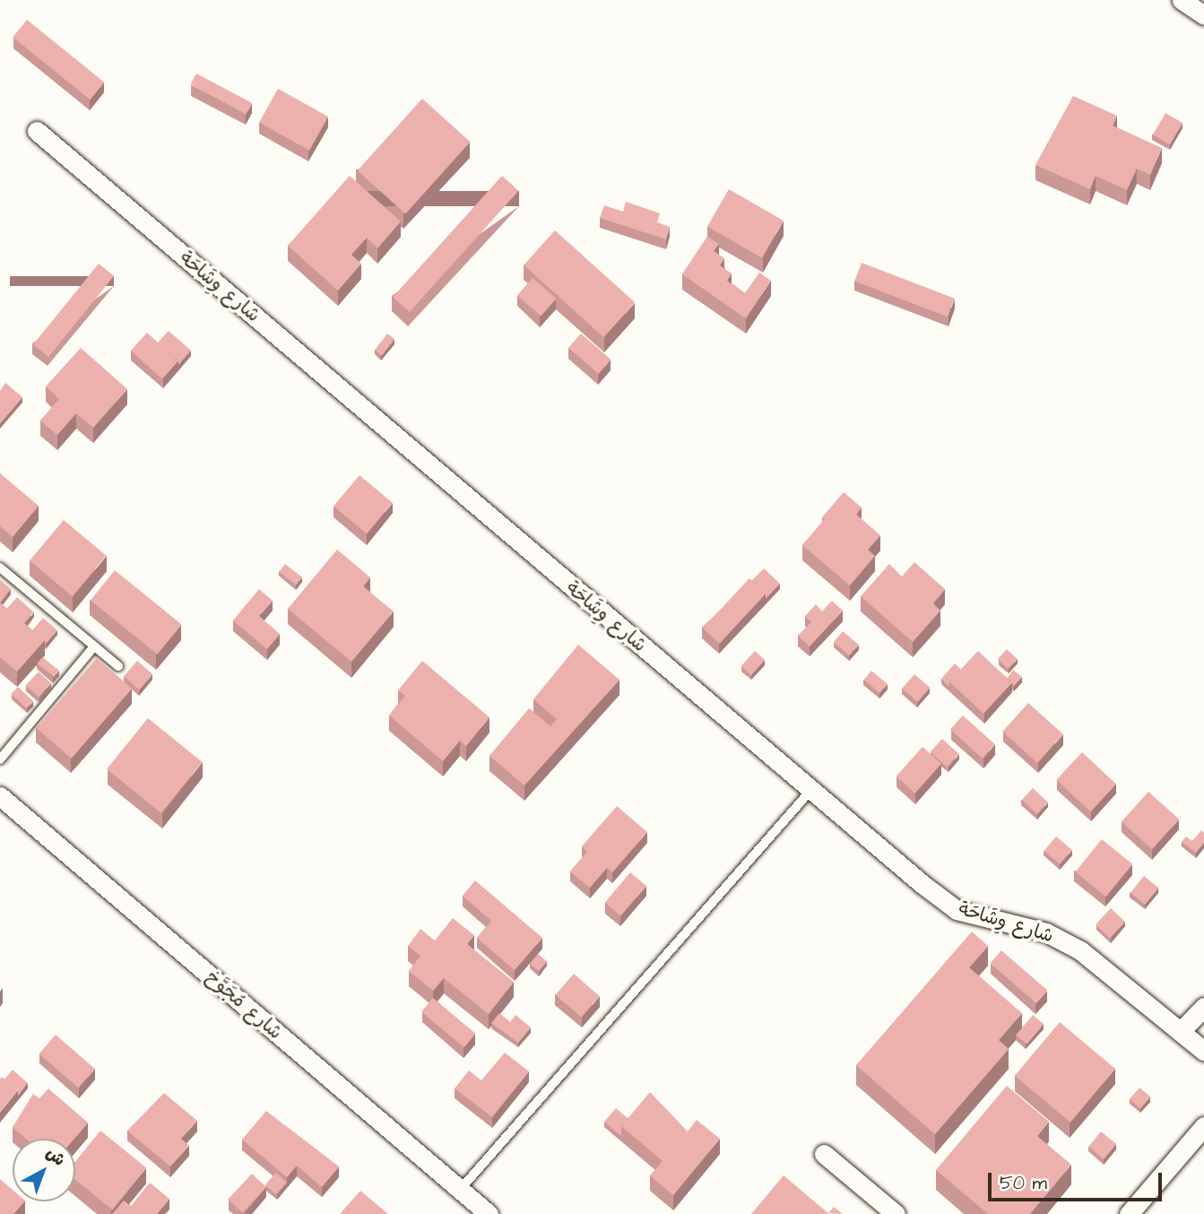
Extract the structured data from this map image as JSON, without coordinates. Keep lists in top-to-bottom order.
{
  "streets": {
    "street": ["شارع وِشَاحَة", "شارع مُجَوَّخ"]
  },
  "scale_bar": "50 m",
  "north": "top right"
}
